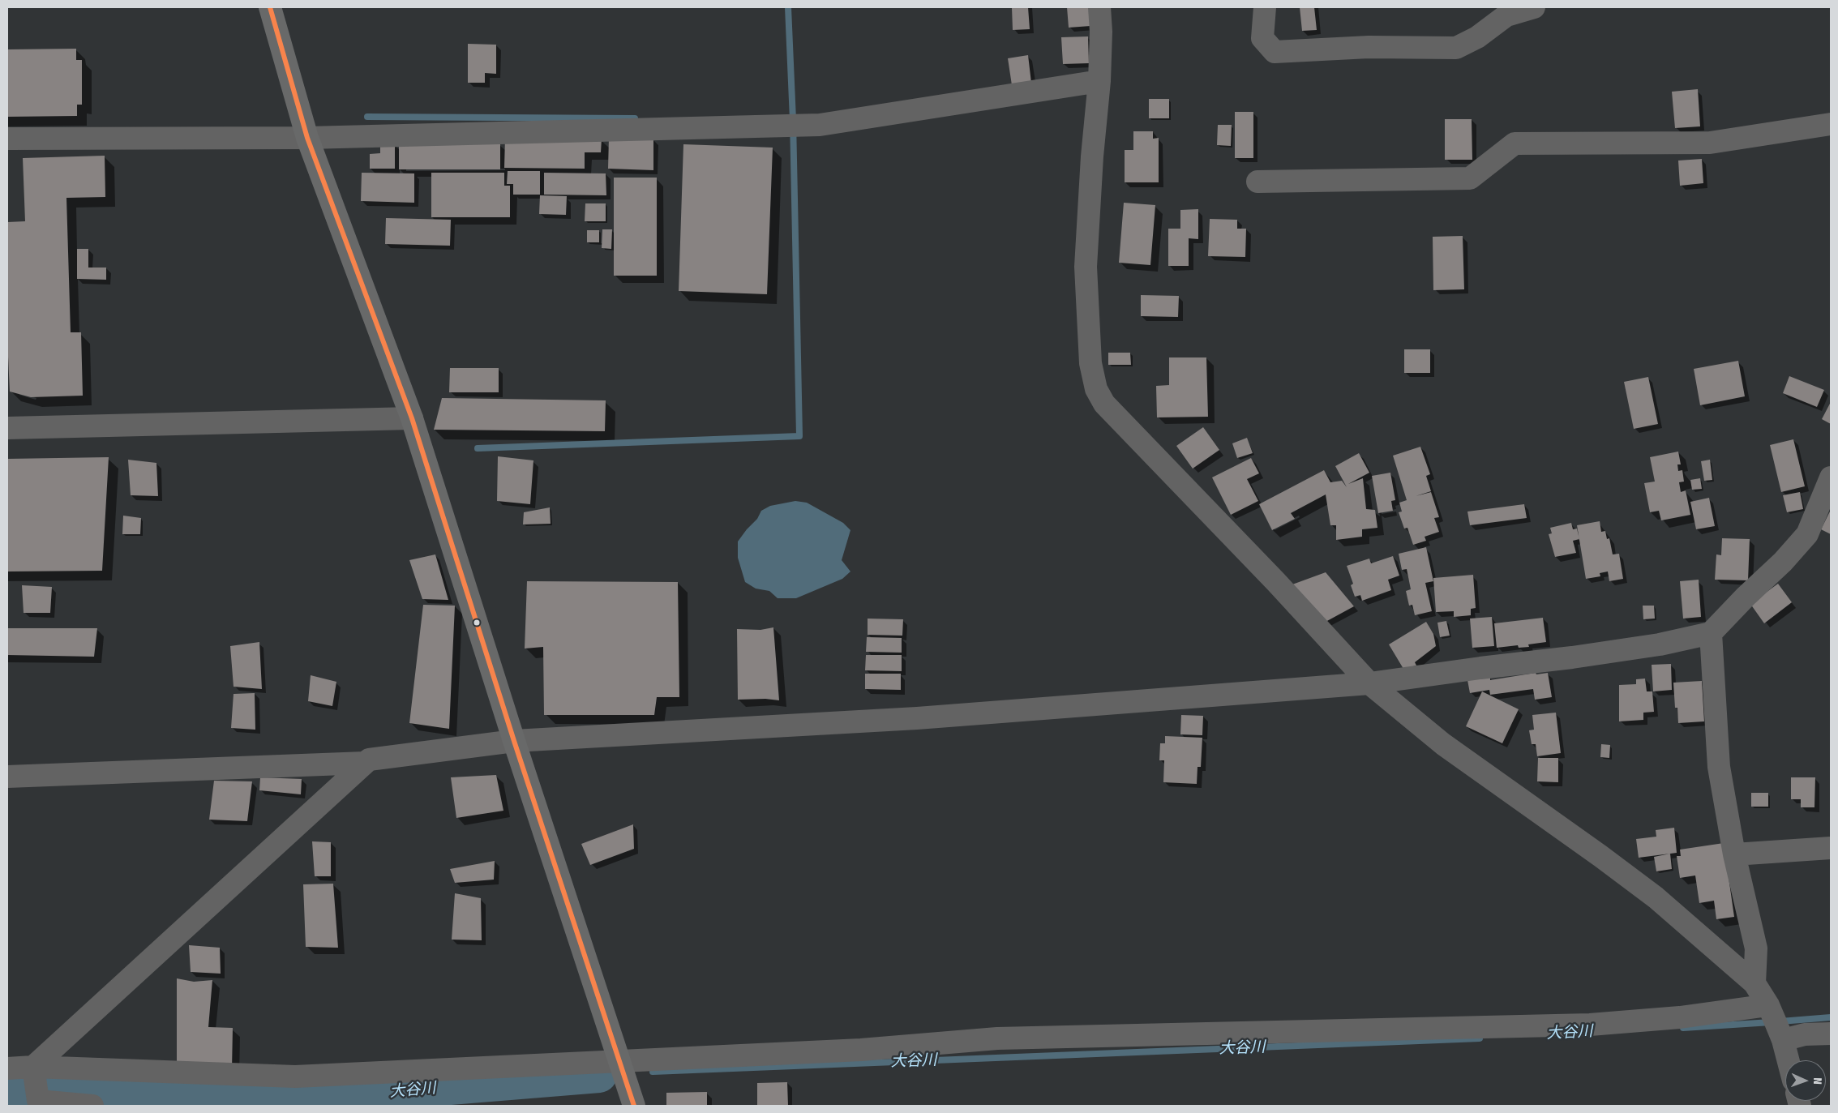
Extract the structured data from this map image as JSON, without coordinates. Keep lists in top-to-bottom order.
{
  "water": ["大谷川"],
  "north": "right"
}
